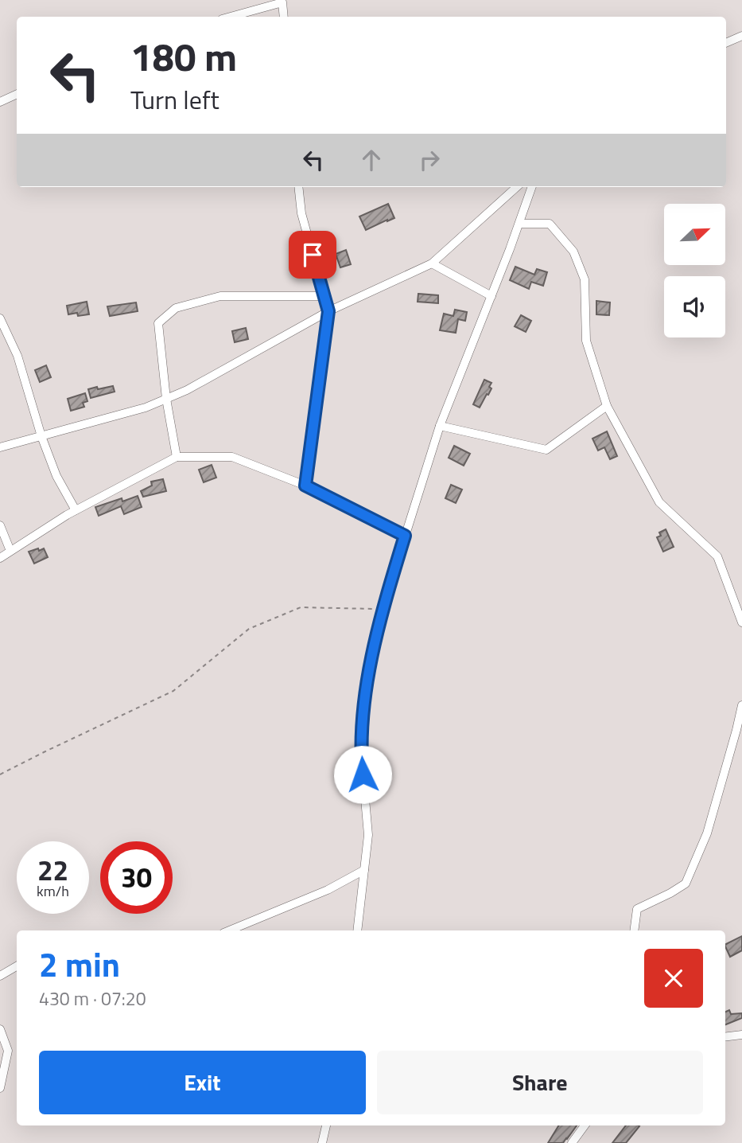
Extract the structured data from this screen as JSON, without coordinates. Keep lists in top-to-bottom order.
{
  "north": "top right",
  "page": {
    "turn": ["180 m", "Turn left"],
    "speed": "22 km/h",
    "limit": "30",
    "heading": ["2 min", "430 m · 07:20"],
    "buttons": ["Exit", "Share"]
  }
}
